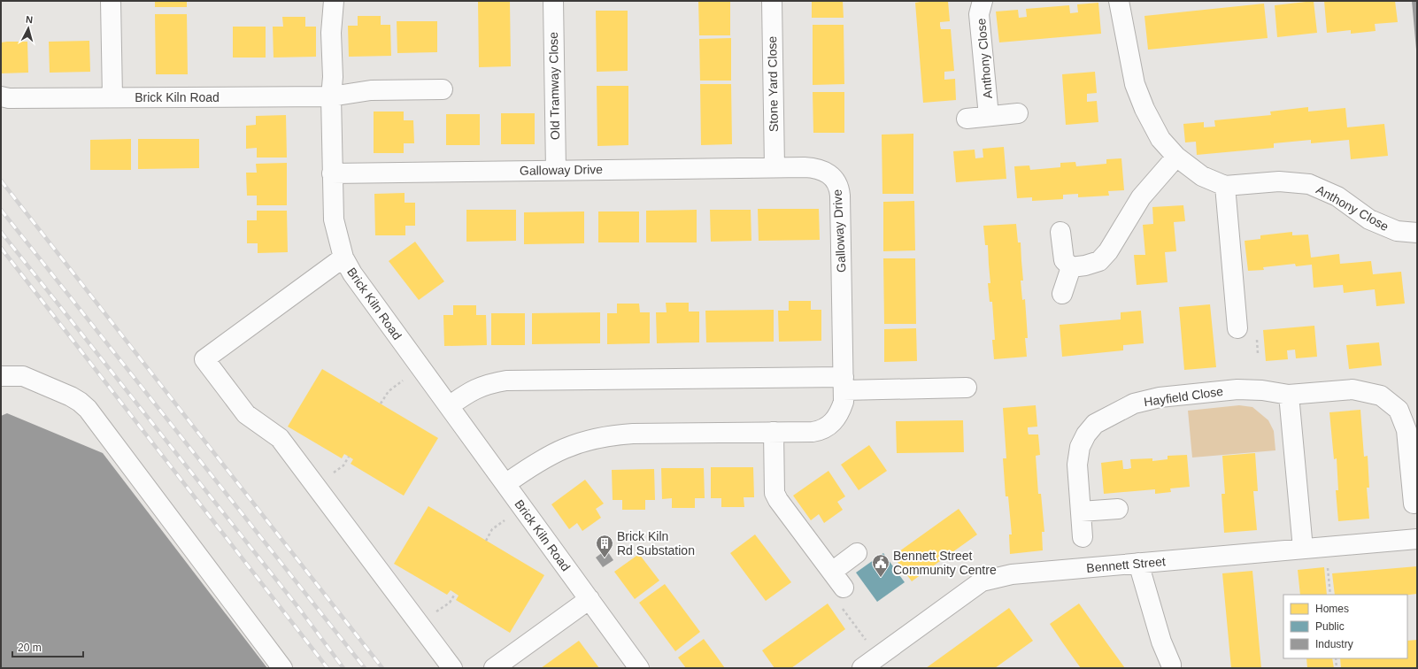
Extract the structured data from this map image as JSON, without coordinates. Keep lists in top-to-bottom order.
{
  "streets": {
    "street": [
      "Anthony Close",
      "Stone Yard Close",
      "Old Tramway Close",
      "Brick Kiln Road",
      "Galloway Drive",
      "Hayfield Close",
      "Bennett Street"
    ]
  },
  "crossings": [
    ["Stone Yard Close", "Galloway Drive"],
    ["Old Tramway Close", "Galloway Drive"],
    ["Brick Kiln Road", "Galloway Drive"]
  ],
  "places": {
    "building": ["Brick Kiln Rd Substation"],
    "public building": ["Bennett Street Community Centre"]
  },
  "legend": ["Homes", "Public", "Industry"],
  "scale_bar": "20 m",
  "north": "top"
}
